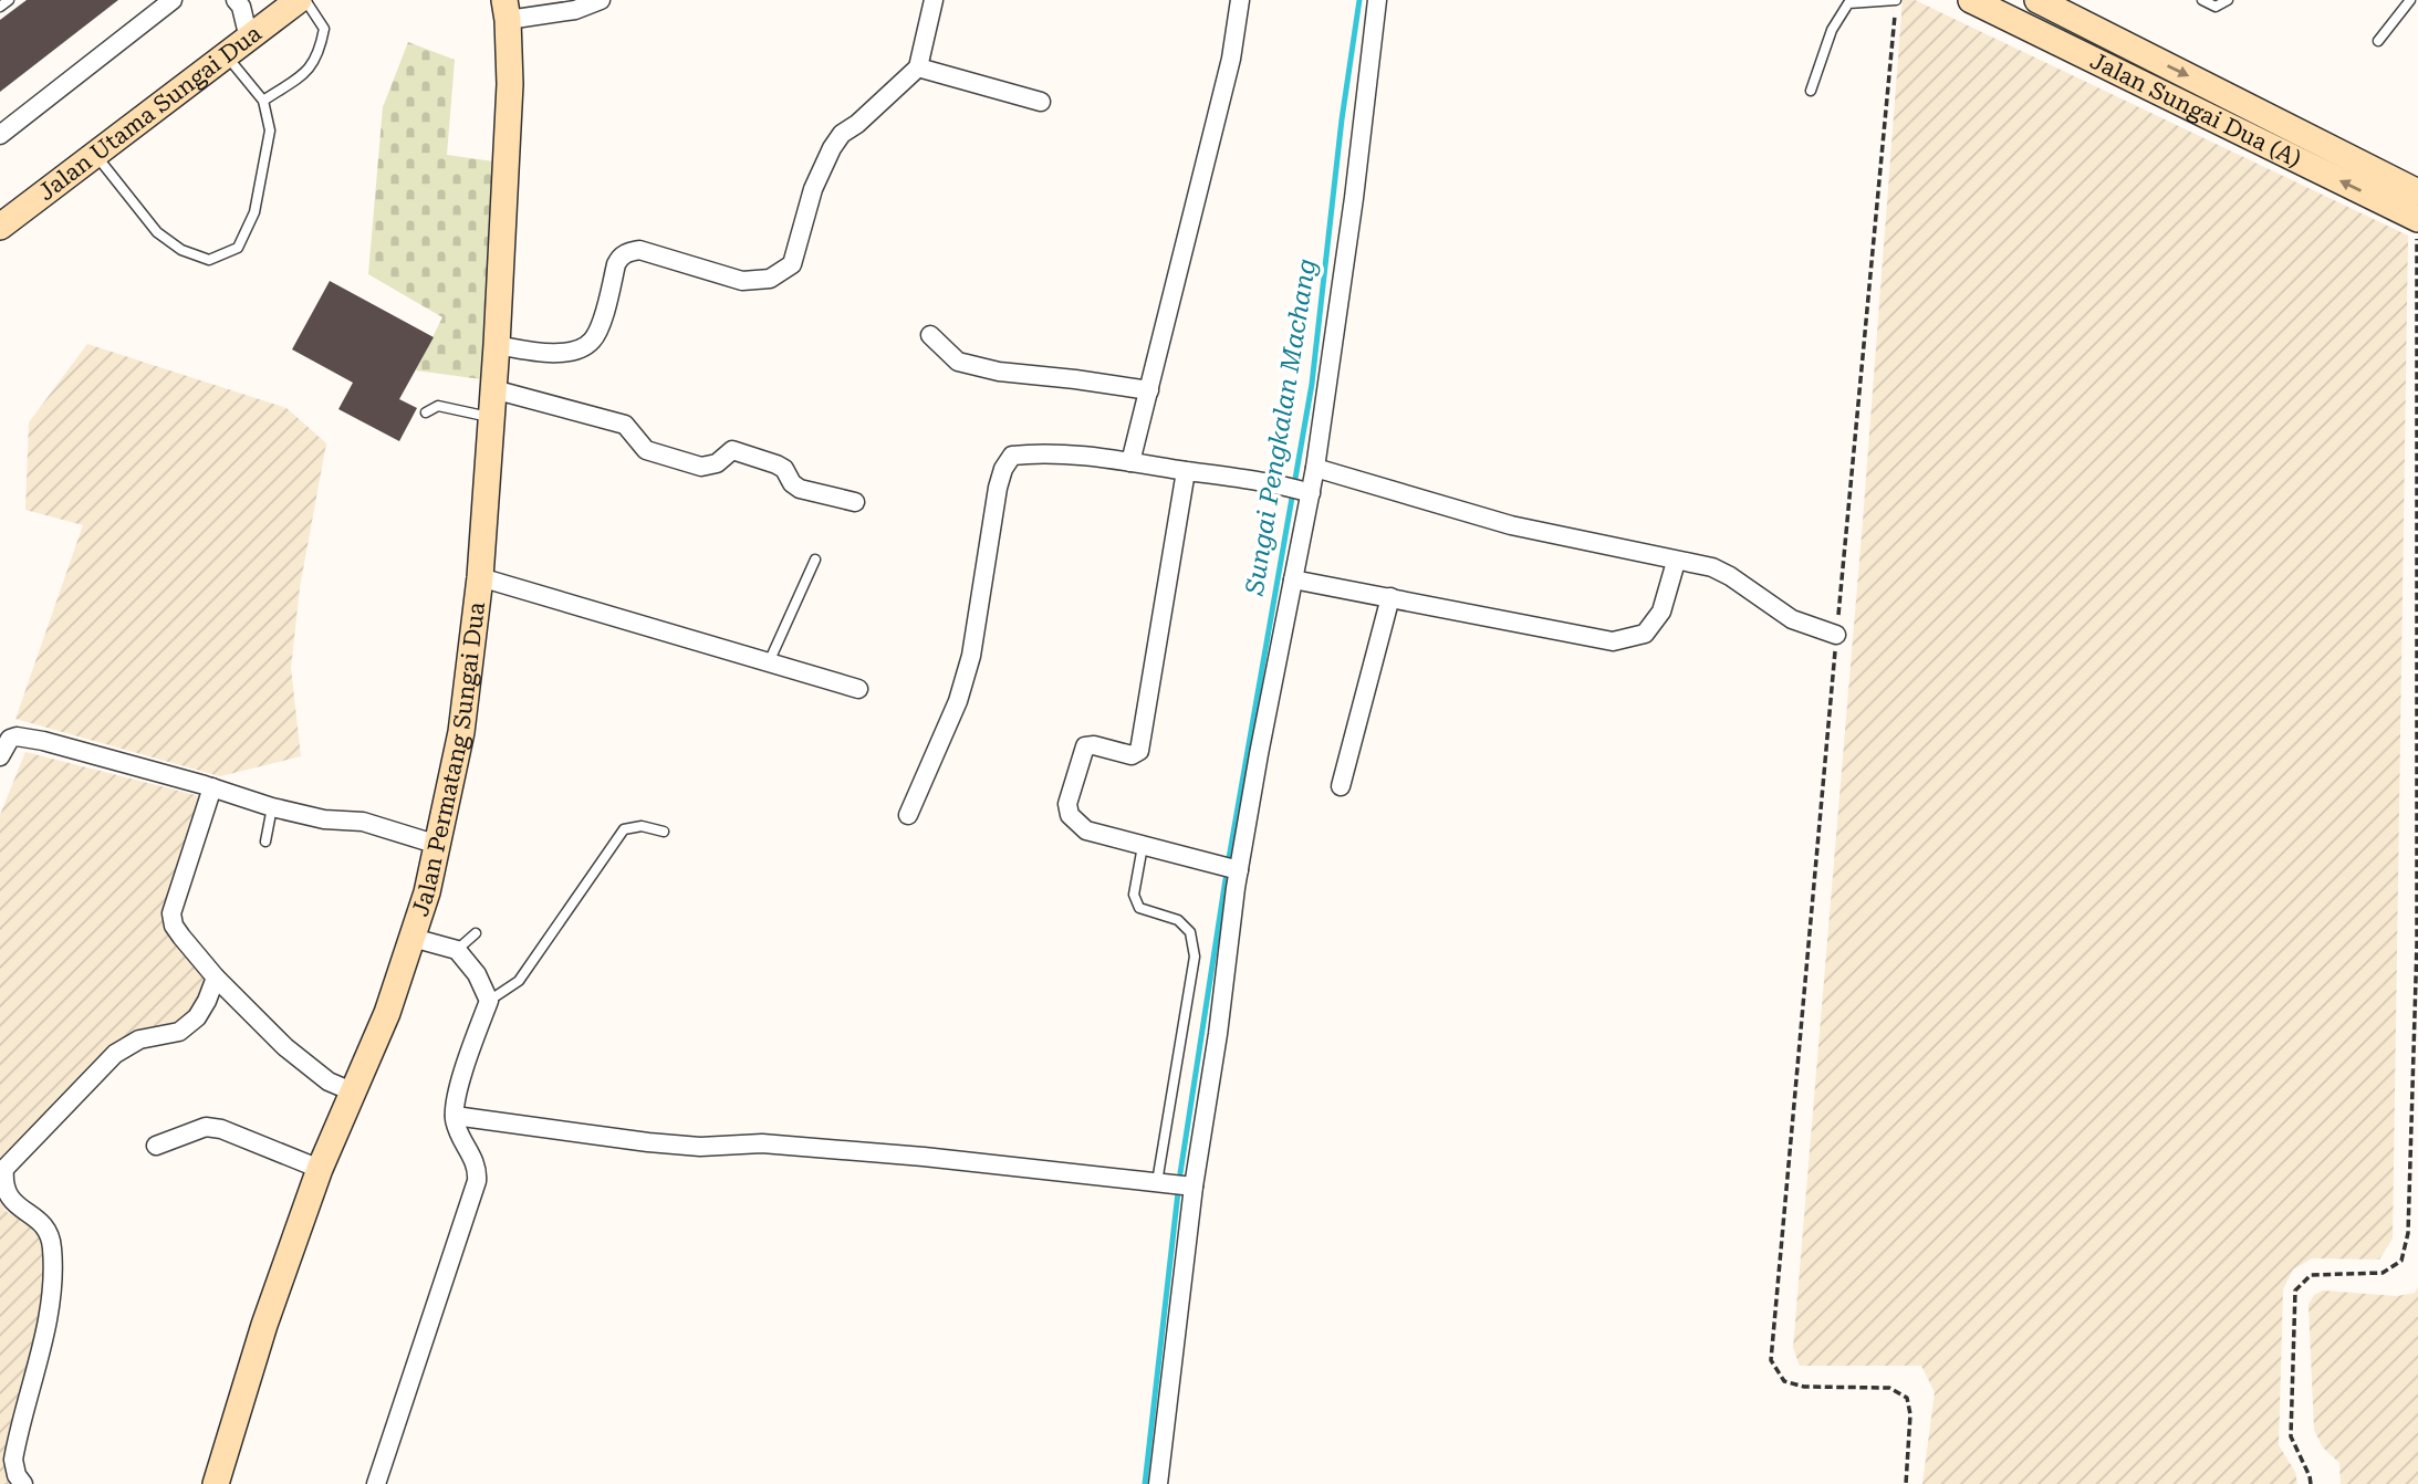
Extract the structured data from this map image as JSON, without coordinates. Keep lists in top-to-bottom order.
{
  "streets": {
    "main road": ["Jalan Sungai Dua (A)", "Jalan Utama Sungai Dua", "Jalan Permatang Sungai Dua"]
  },
  "water": ["Sungai Pengkalan Machang"]
}
